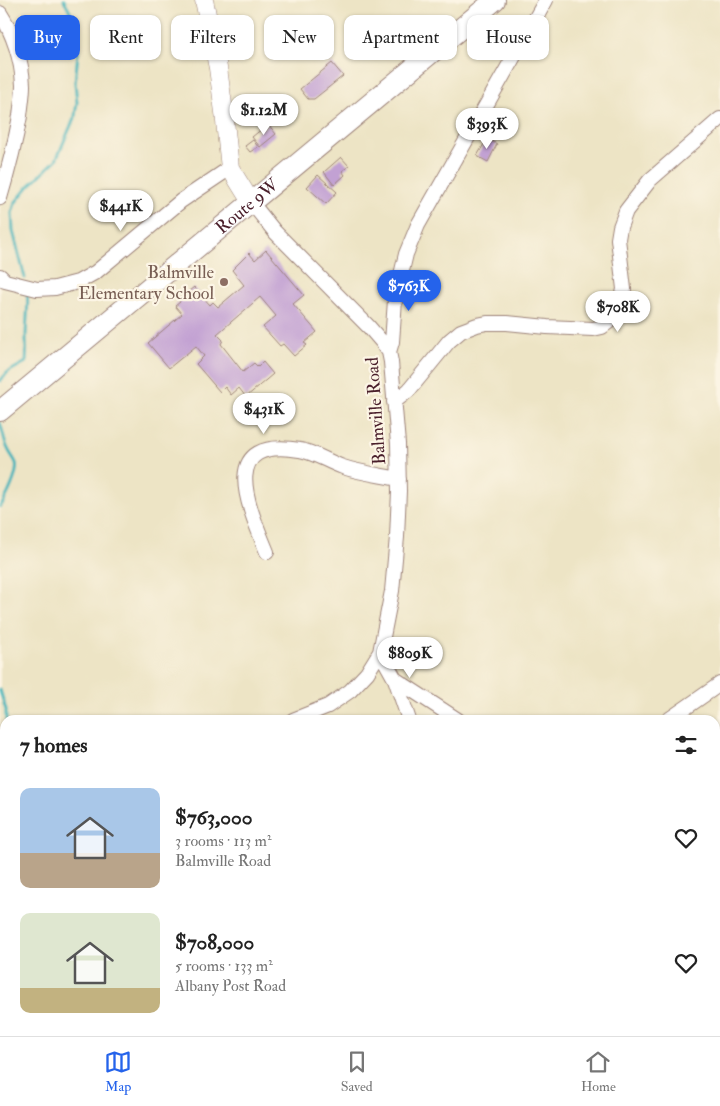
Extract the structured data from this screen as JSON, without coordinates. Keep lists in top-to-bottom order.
{
  "streets": {
    "highway": ["Route 9W"],
    "street": ["Balmville Road"]
  },
  "places": ["Balmville Elementary School"],
  "page": {
    "chip": [
      "Buy",
      "Rent",
      "Filters",
      "New",
      "Apartment",
      "House"
    ],
    "price": [
      "$1.12M",
      "$393K",
      "$441K",
      "$763K",
      "$708K",
      "$431K",
      "$809K"
    ],
    "heading": "7 homes",
    "list": [
      {
        "name": "$763,000",
        "note": "3 rooms · 113 m² · Balmville Road"
      },
      {
        "name": "$708,000",
        "note": "5 rooms · 133 m² · Albany Post Road"
      }
    ],
    "tabs": ["Map", "Saved", "Home"]
  }
}
